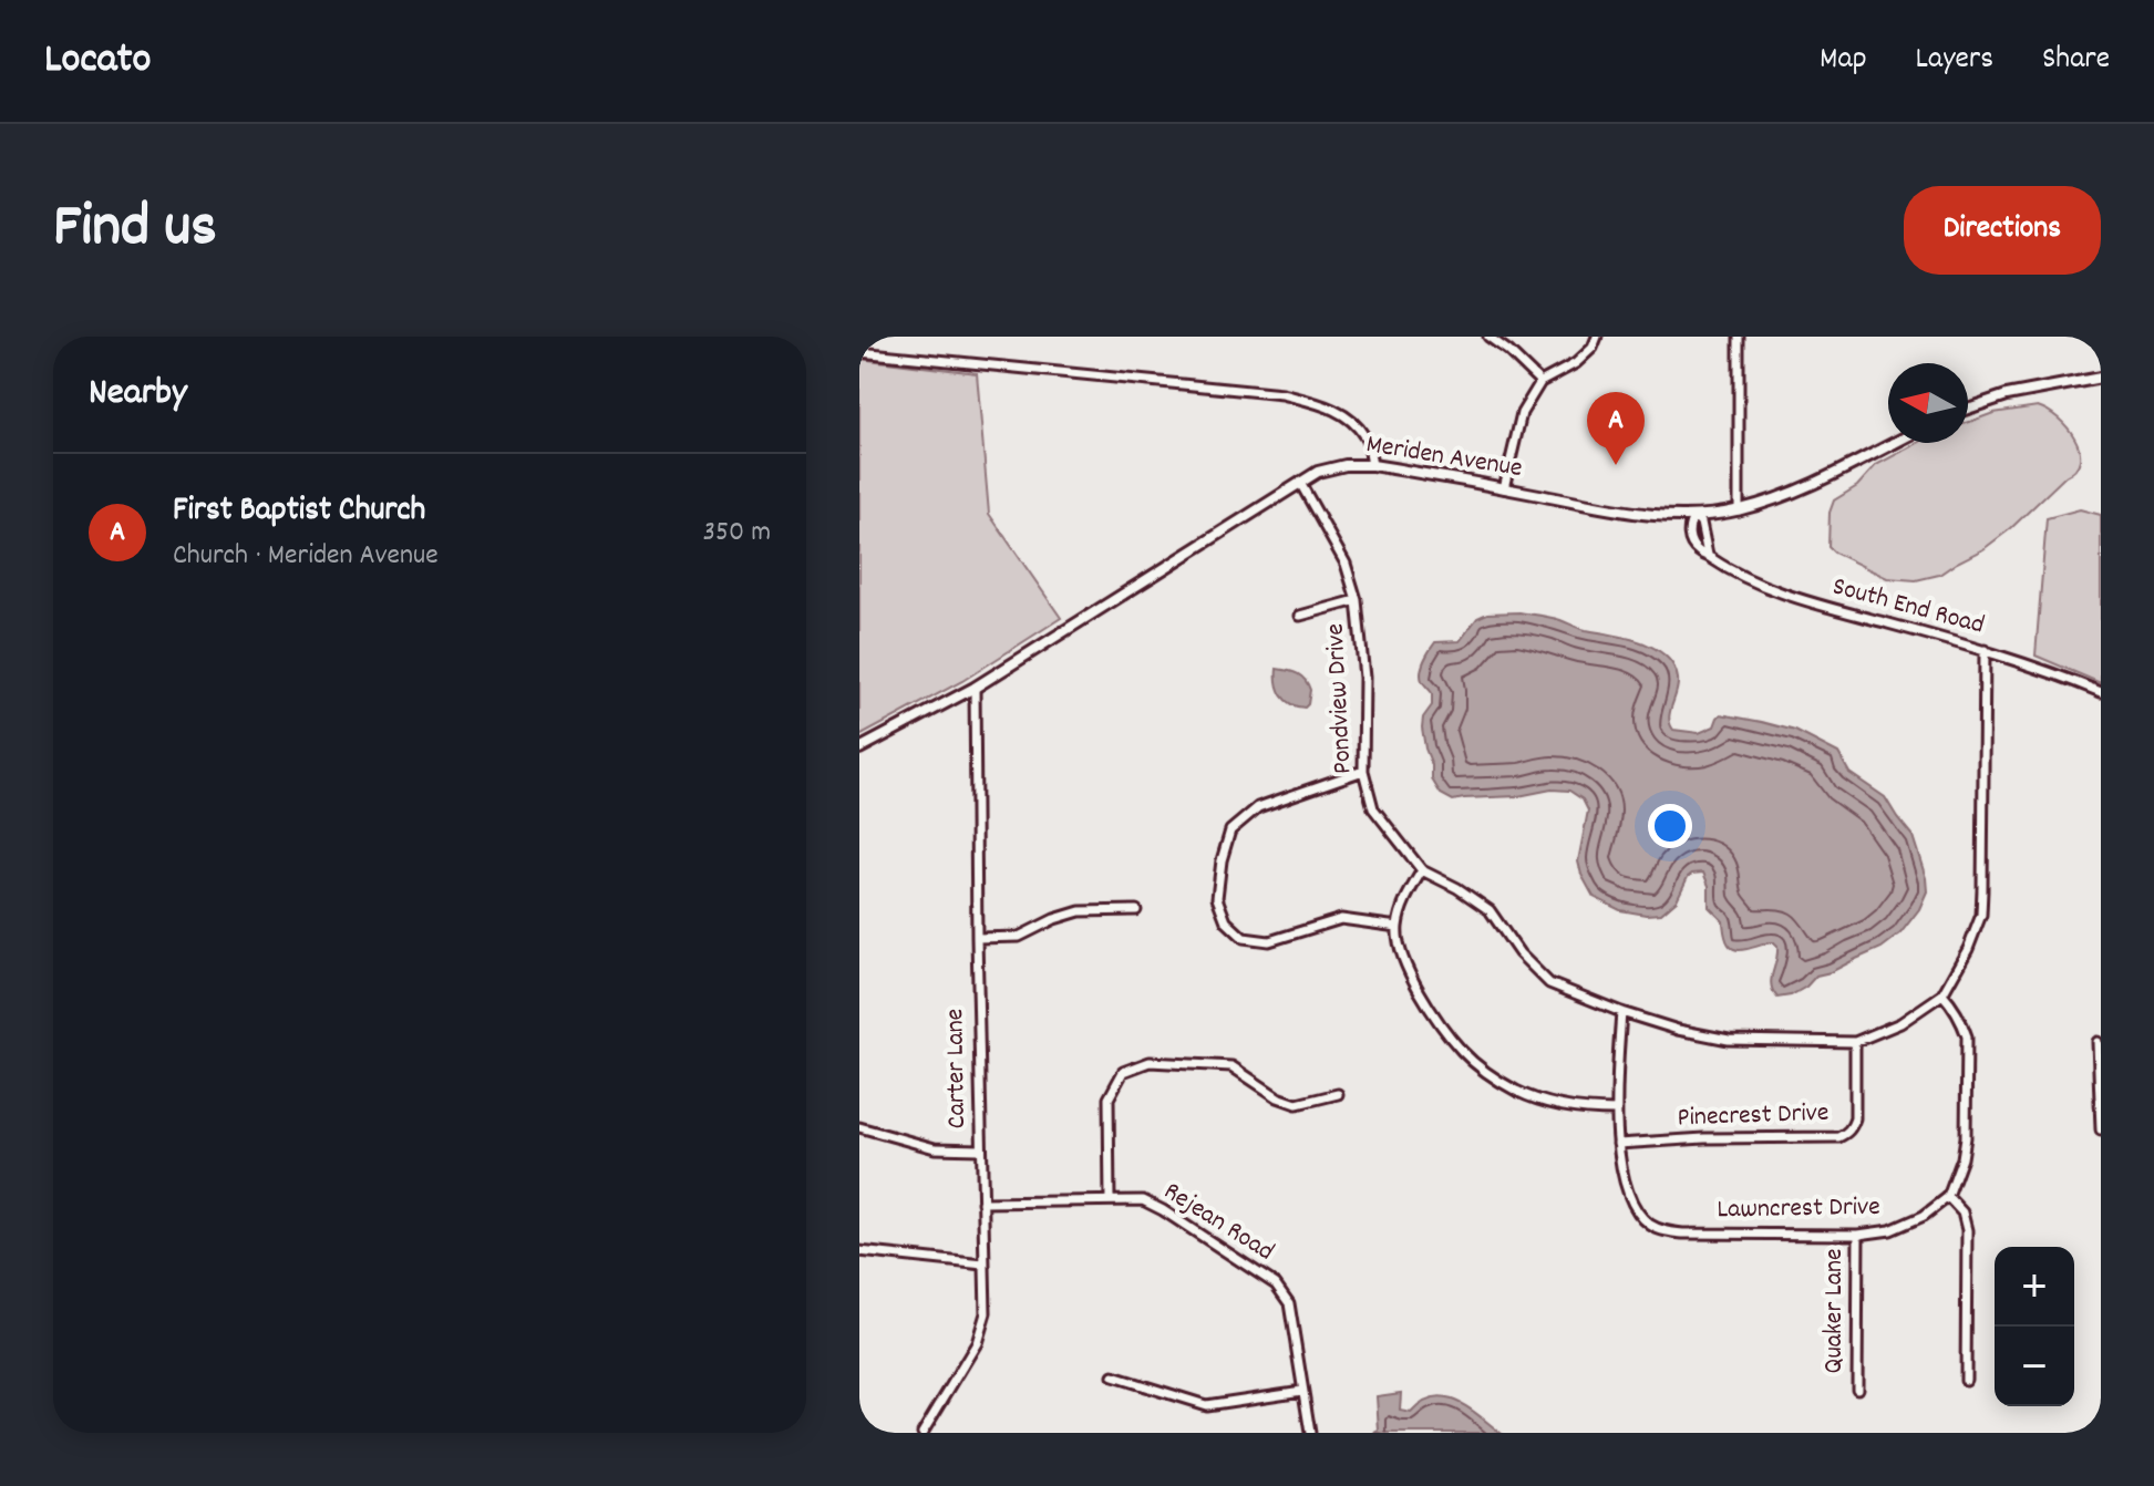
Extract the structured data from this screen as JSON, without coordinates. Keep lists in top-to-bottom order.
{
  "streets": {
    "main road": ["Meriden Avenue"],
    "street": [
      "South End Road",
      "Pondview Drive",
      "Carter Lane",
      "Pinecrest Drive",
      "Lawncrest Drive",
      "Rejean Road",
      "Quaker Lane"
    ]
  },
  "crossings": [
    ["Meriden Avenue", "Pondview Drive"],
    ["Meriden Avenue", "Carter Lane"],
    ["South End Road", "Pondview Drive"],
    ["Pondview Drive", "Pinecrest Drive"],
    ["Pondview Drive", "Lawncrest Drive"],
    ["Carter Lane", "Rejean Road"],
    ["Pinecrest Drive", "Lawncrest Drive"],
    ["Lawncrest Drive", "Quaker Lane"]
  ],
  "north": "left",
  "page": {
    "header": "Locato",
    "nav": ["Map", "Layers", "Share"],
    "title": "Find us",
    "buttons": "Directions",
    "heading": "Nearby",
    "pins": "A",
    "list": [
      {
        "mark": "A",
        "name": "First Baptist Church",
        "note": "Church · Meriden Avenue",
        "value": "350 m"
      }
    ],
    "map_buttons": ["+", "−"]
  }
}
